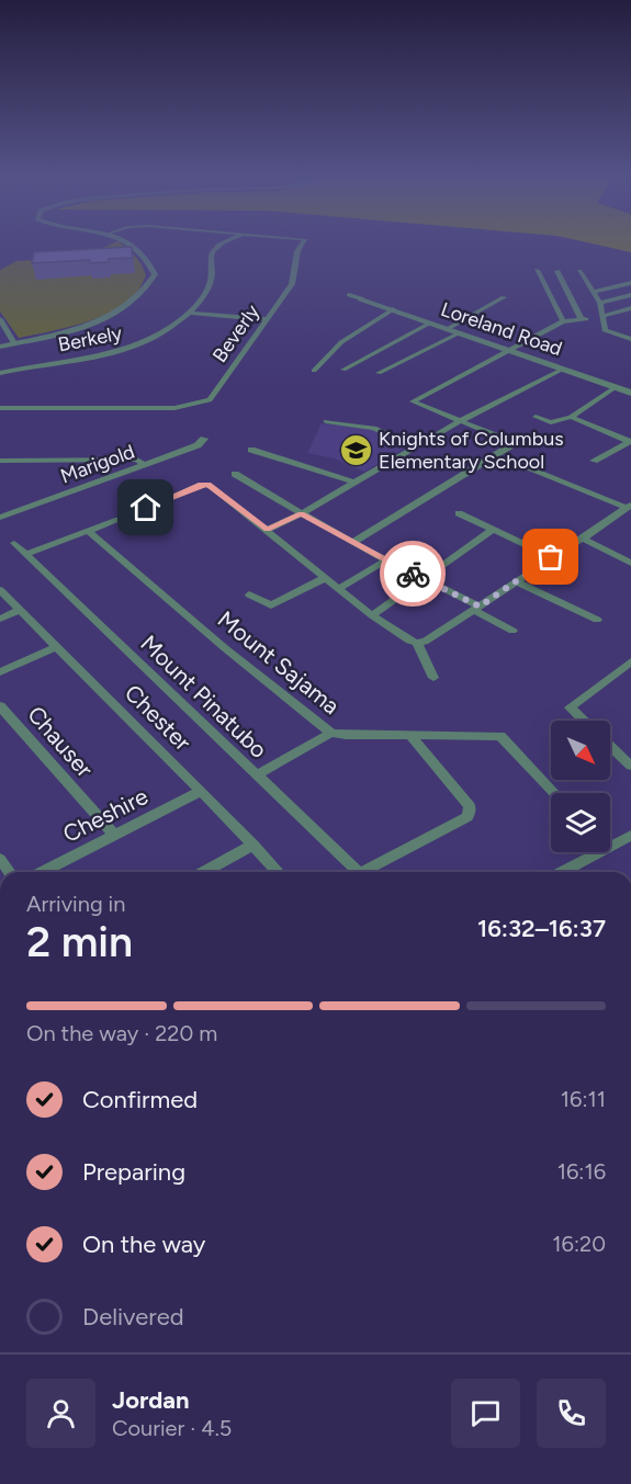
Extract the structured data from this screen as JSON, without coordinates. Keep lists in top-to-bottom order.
{
  "streets": {
    "street": [
      "Loreland Road",
      "Beverly",
      "Berkely",
      "Marigold",
      "Mount Sajama",
      "Mount Pinatubo",
      "Chester",
      "Chauser",
      "Cheshire"
    ]
  },
  "crossings": [
    ["Chester", "Cheshire"],
    ["Chauser", "Cheshire"]
  ],
  "places": {
    "school or university": ["Knights of Columbus Elementary School"]
  },
  "north": "bottom right",
  "page": {
    "heading": ["2 min", "Arriving in", "16:32–16:37"],
    "panel": ["Jordan", "Courier · 4.5"],
    "bar": "On the way · 220 m",
    "list": [
      ["Confirmed", "16:11"],
      ["Preparing", "16:16"],
      ["On the way", "16:20"],
      "Delivered"
    ]
  }
}
